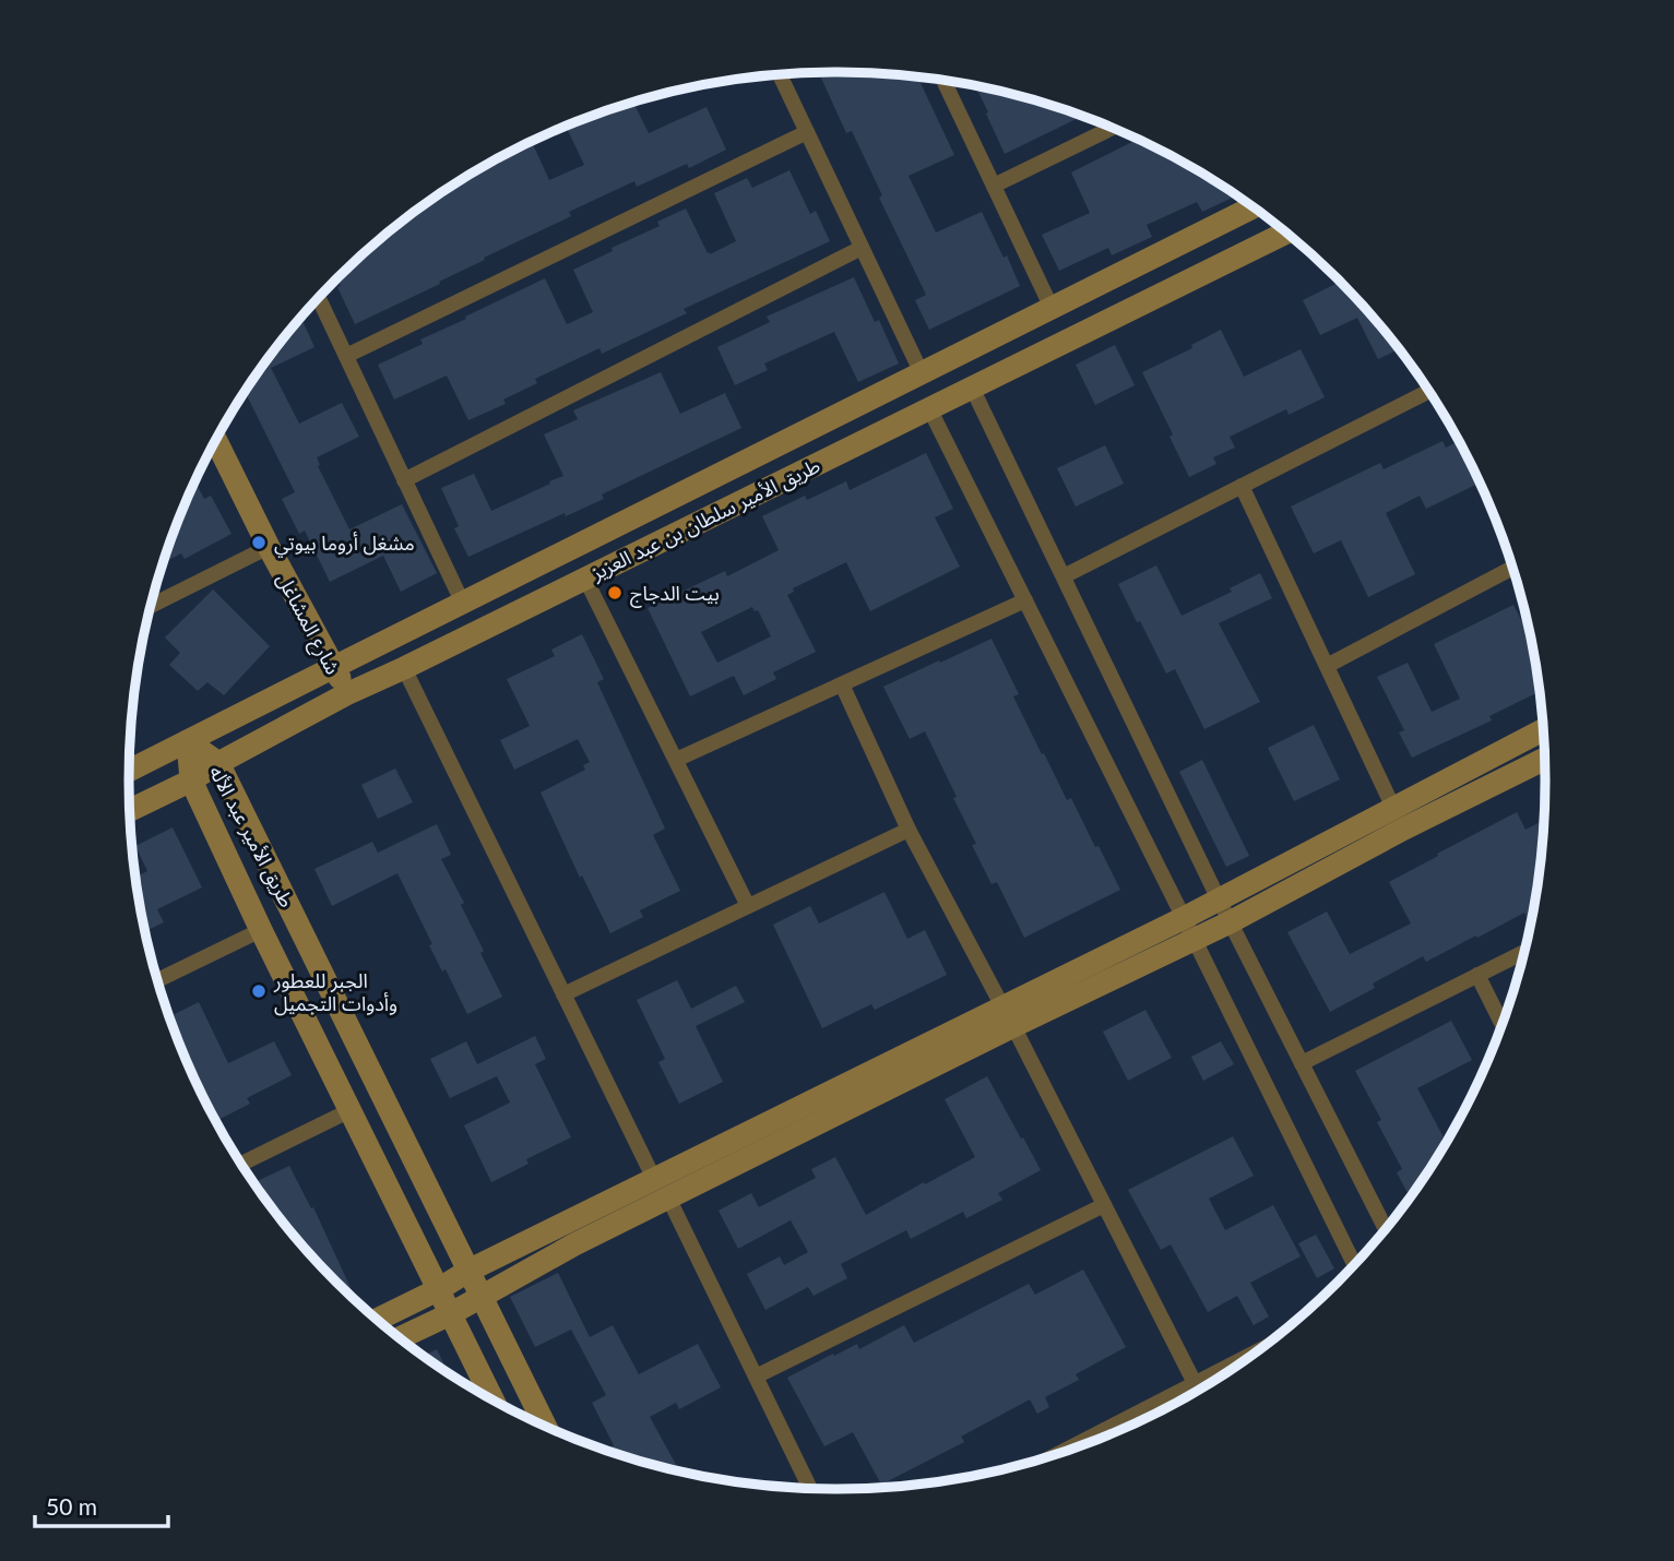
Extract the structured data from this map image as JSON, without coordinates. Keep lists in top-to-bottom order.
{
  "streets": {
    "street": ["طريق الأمير سلطان بن عبد العزيز", "شارع المشاغل", "طريق الأمير عبد الأله"]
  },
  "crossings": [
    ["طريق الأمير سلطان بن عبد العزيز", "شارع المشاغل"],
    ["طريق الأمير سلطان بن عبد العزيز", "طريق الأمير عبد الأله"]
  ],
  "places": ["مشغل أروما بيوتي", "بيت الدجاج", "الجبر للعطور وأدوات التجميل"],
  "scale_bar": "50 m"
}
